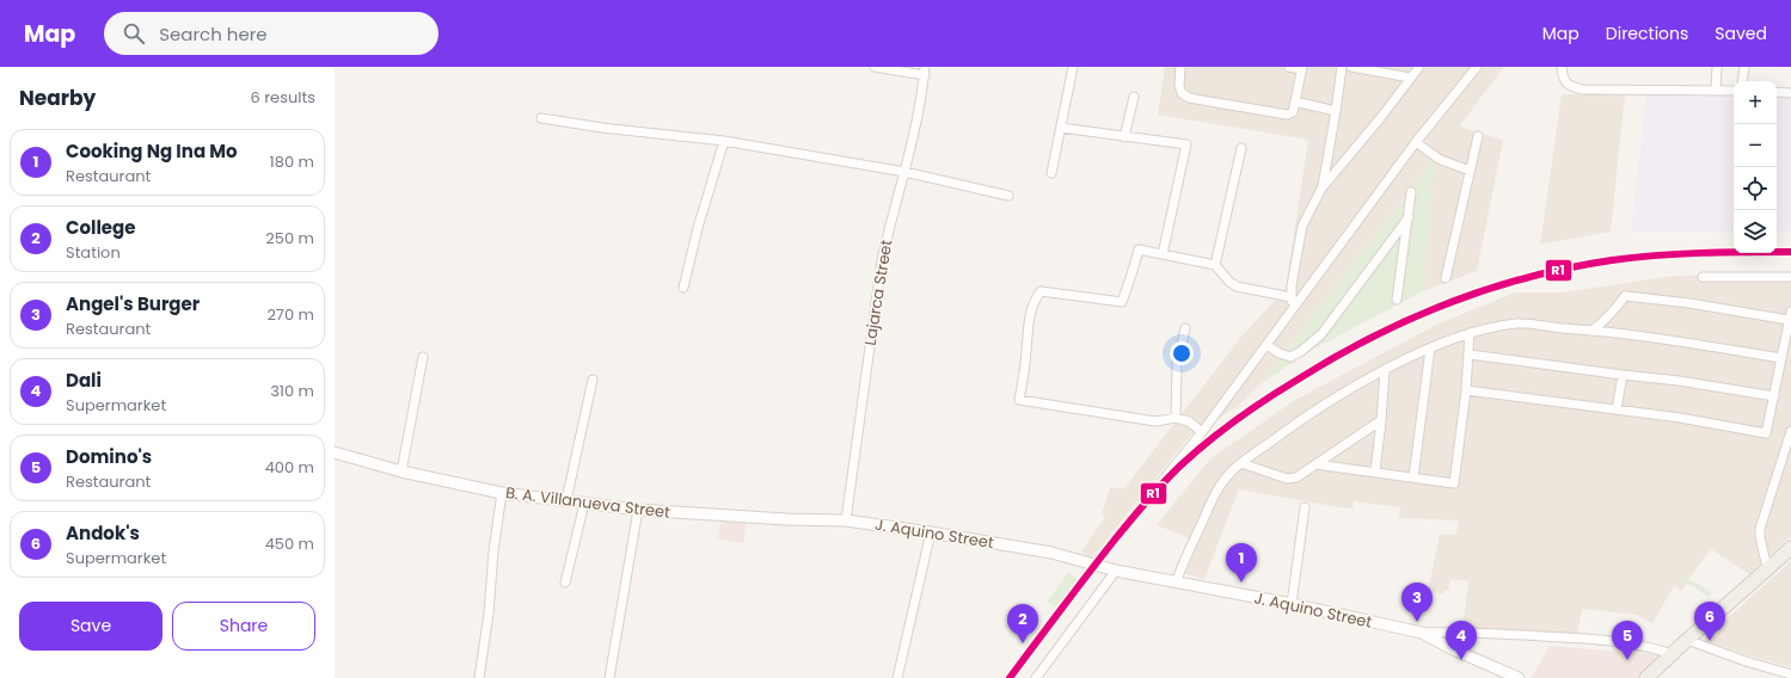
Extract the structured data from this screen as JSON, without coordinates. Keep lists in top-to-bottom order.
{
  "streets": {
    "street": ["Lajarca Street", "B. A. Villanueva Street", "J. Aquino Street"]
  },
  "crossings": [
    ["Lajarca Street", "B. A. Villanueva Street"],
    ["Lajarca Street", "J. Aquino Street"],
    ["B. A. Villanueva Street", "J. Aquino Street"]
  ],
  "lines": ["transit line R1"],
  "page": {
    "header": "Map",
    "search": "Search here",
    "nav": ["Map", "Directions", "Saved"],
    "heading": ["Nearby", "6 results"],
    "map_buttons": ["+", "−"],
    "list": [
      {
        "mark": "1",
        "name": "Cooking Ng Ina Mo",
        "note": "Restaurant",
        "value": "180 m"
      },
      {
        "mark": "2",
        "name": "College",
        "note": "Station",
        "value": "250 m"
      },
      {
        "mark": "3",
        "name": "Angel's Burger",
        "note": "Restaurant",
        "value": "270 m"
      },
      {
        "mark": "4",
        "name": "Dali",
        "note": "Supermarket",
        "value": "310 m"
      },
      {
        "mark": "5",
        "name": "Domino's",
        "note": "Restaurant",
        "value": "400 m"
      },
      {
        "mark": "6",
        "name": "Andok's",
        "note": "Supermarket",
        "value": "450 m"
      }
    ],
    "pins": [
      "1",
      "3",
      "6",
      "2",
      "4",
      "5"
    ],
    "buttons": ["Save", "Share"]
  }
}
